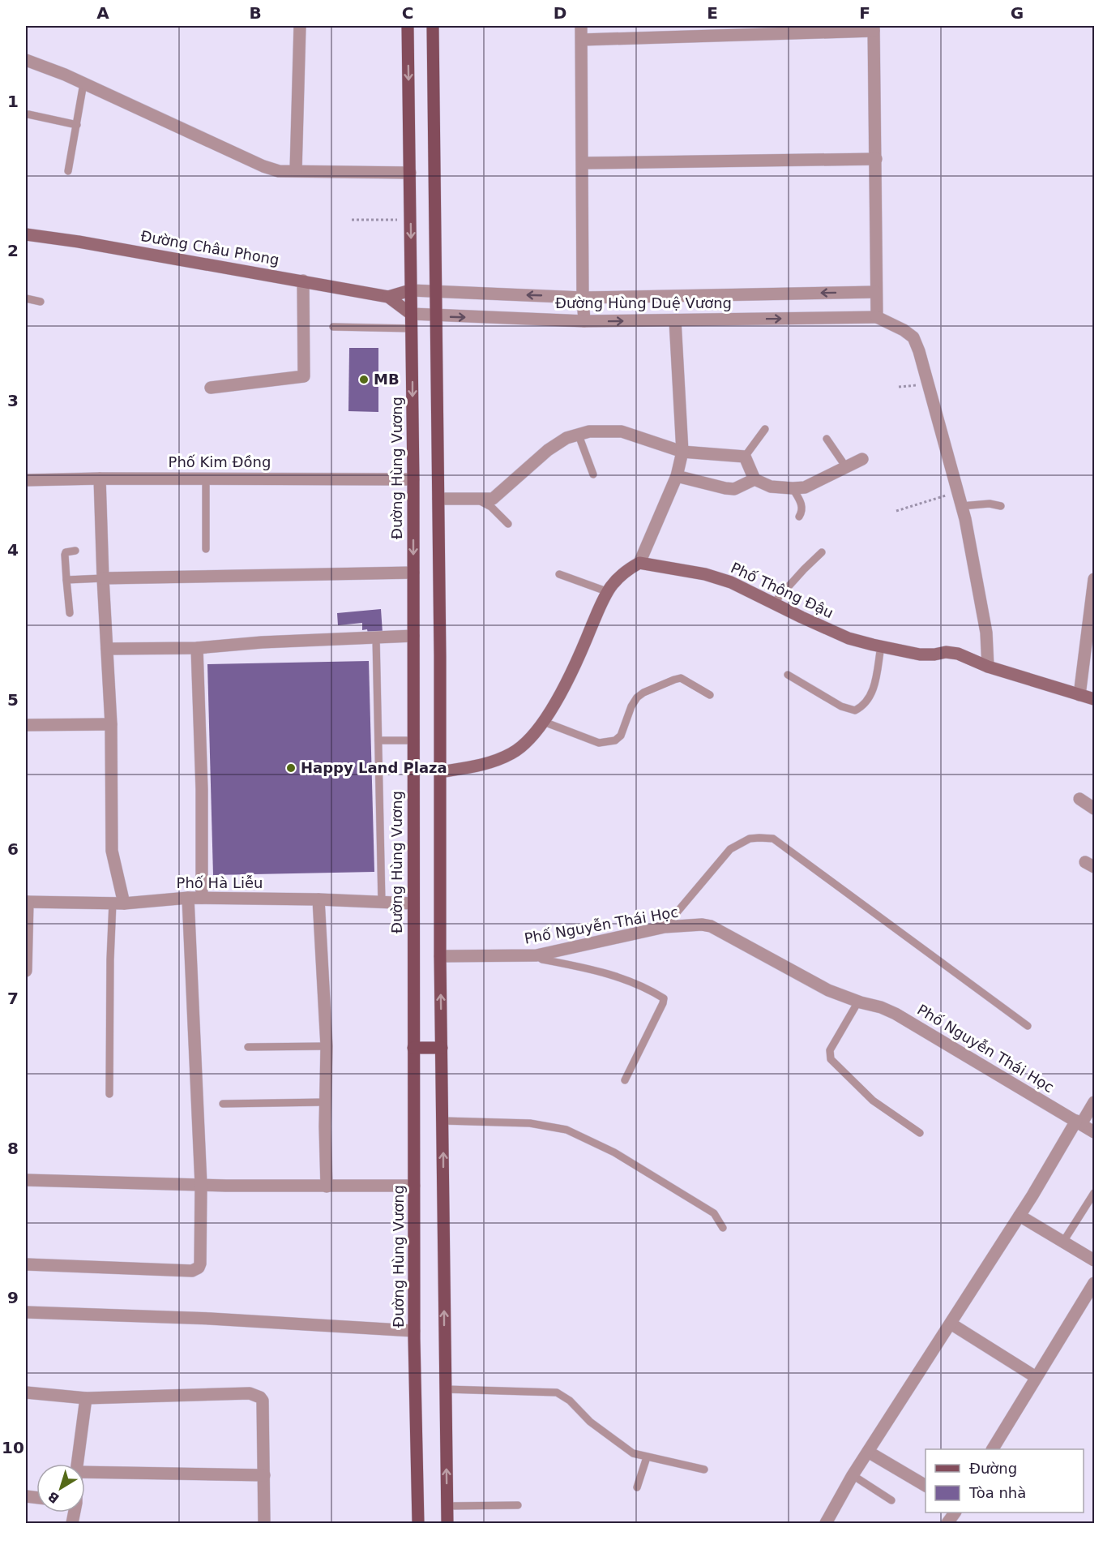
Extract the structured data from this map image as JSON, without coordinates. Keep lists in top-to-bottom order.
{
  "streets": {
    "main road": ["Đường Hùng Vương"],
    "street": [
      "Đường Châu Phong",
      "Đường Hùng Duệ Vương",
      "Phố Kim Đồng",
      "Phố Thông Đậu",
      "Phố Hà Liễu",
      "Phố Nguyễn Thái Học"
    ]
  },
  "crossings": [
    ["Đường Châu Phong", "Đường Hùng Duệ Vương"],
    ["Đường Châu Phong", "Đường Hùng Vương"],
    ["Đường Hùng Duệ Vương", "Đường Hùng Vương"],
    ["Phố Kim Đồng", "Đường Hùng Vương"],
    ["Đường Hùng Vương", "Phố Hà Liễu"]
  ],
  "places": ["MB", "Happy Land Plaza"],
  "legend": ["Đường", "Tòa nhà"],
  "north": "bottom left",
  "grid": {
    "columns": [
      "A",
      "B",
      "C",
      "D",
      "E",
      "F",
      "G"
    ],
    "rows": [
      "1",
      "2",
      "3",
      "4",
      "5",
      "6",
      "7",
      "8",
      "9",
      "10"
    ]
  }
}
